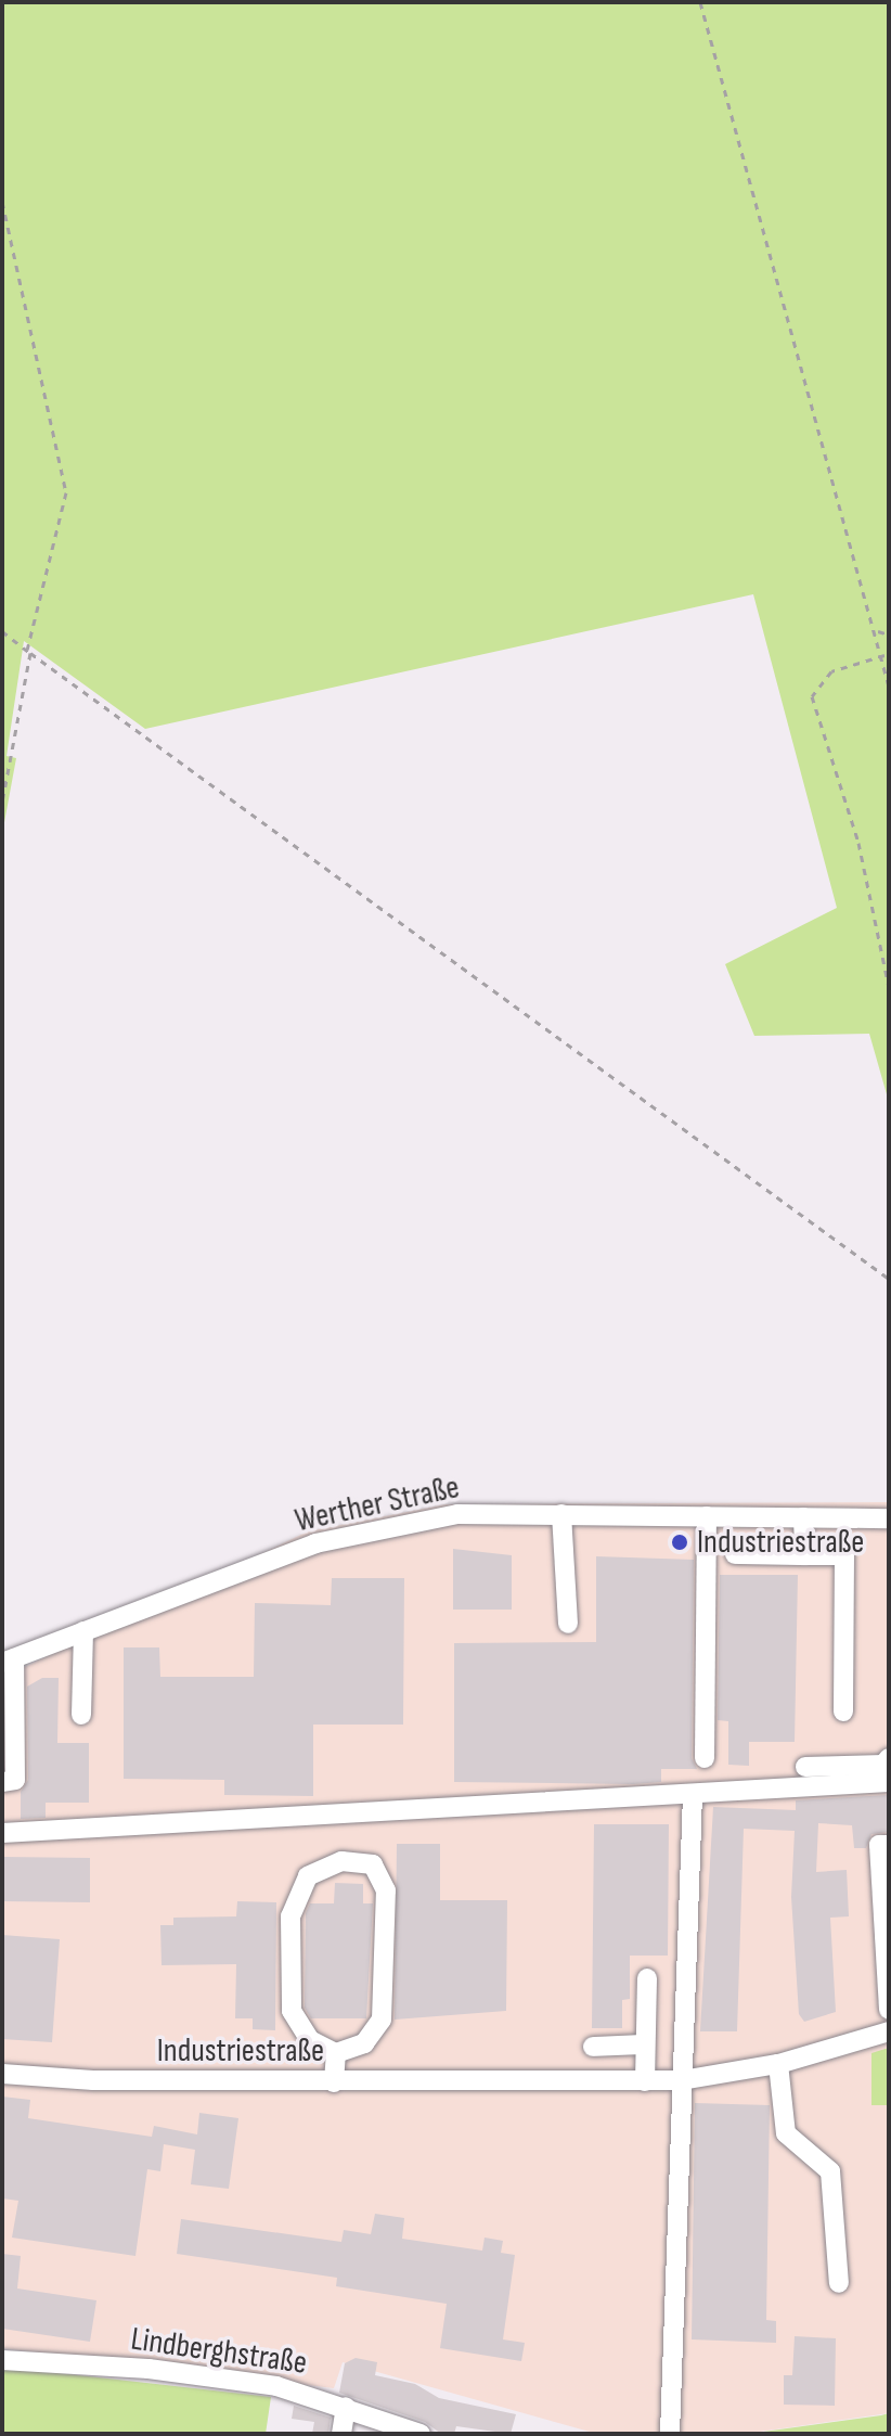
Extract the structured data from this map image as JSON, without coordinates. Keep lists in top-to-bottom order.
{
  "streets": {
    "street": ["Werther Straße", "Industriestraße", "Lindberghstraße"]
  },
  "places": ["Industriestraße"]
}
